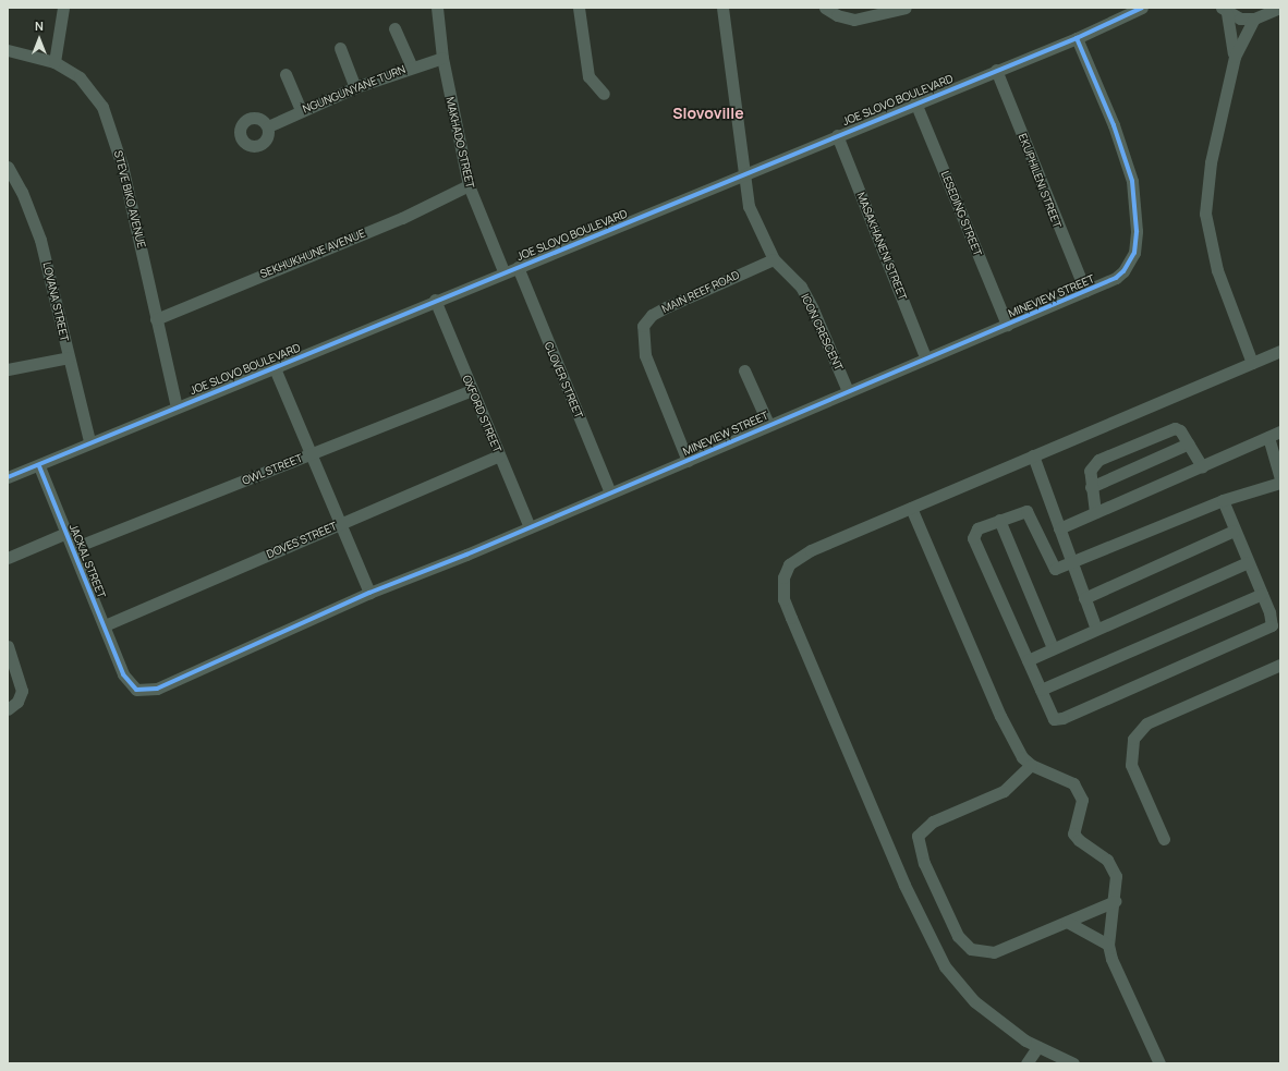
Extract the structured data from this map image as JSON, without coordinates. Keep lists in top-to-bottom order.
{
  "streets": {
    "street": [
      "NGUNGUNYANE TURN",
      "JOE SLOVO BOULEVARD",
      "MAKHADO STREET",
      "EKUPHILENI STREET",
      "STEVE BIKO AVENUE",
      "LESEDING STREET",
      "MASAKHANENI STREET",
      "SEKHUKHUNE AVENUE",
      "MAIN REEF ROAD",
      "MINEVIEW STREET",
      "LOVANA STREET",
      "ICON CRESCENT",
      "CLOVER STREET",
      "OXFORD STREET",
      "OWL STREET",
      "DOVES STREET",
      "JACKAL STREET"
    ]
  },
  "crossings": [
    ["NGUNGUNYANE TURN", "MAKHADO STREET"],
    ["JOE SLOVO BOULEVARD", "MAKHADO STREET"],
    ["JOE SLOVO BOULEVARD", "EKUPHILENI STREET"],
    ["JOE SLOVO BOULEVARD", "STEVE BIKO AVENUE"],
    ["JOE SLOVO BOULEVARD", "LESEDING STREET"],
    ["JOE SLOVO BOULEVARD", "MASAKHANENI STREET"],
    ["JOE SLOVO BOULEVARD", "MINEVIEW STREET"],
    ["JOE SLOVO BOULEVARD", "LOVANA STREET"],
    ["JOE SLOVO BOULEVARD", "ICON CRESCENT"],
    ["JOE SLOVO BOULEVARD", "CLOVER STREET"],
    ["JOE SLOVO BOULEVARD", "OXFORD STREET"],
    ["JOE SLOVO BOULEVARD", "JACKAL STREET"],
    ["MAKHADO STREET", "SEKHUKHUNE AVENUE"],
    ["EKUPHILENI STREET", "MINEVIEW STREET"],
    ["STEVE BIKO AVENUE", "SEKHUKHUNE AVENUE"],
    ["LESEDING STREET", "MINEVIEW STREET"],
    ["MASAKHANENI STREET", "MINEVIEW STREET"],
    ["MAIN REEF ROAD", "MINEVIEW STREET"],
    ["MAIN REEF ROAD", "ICON CRESCENT"],
    ["MINEVIEW STREET", "ICON CRESCENT"],
    ["MINEVIEW STREET", "CLOVER STREET"],
    ["MINEVIEW STREET", "OXFORD STREET"],
    ["MINEVIEW STREET", "JACKAL STREET"],
    ["OXFORD STREET", "OWL STREET"],
    ["OXFORD STREET", "DOVES STREET"],
    ["OWL STREET", "JACKAL STREET"],
    ["DOVES STREET", "JACKAL STREET"]
  ],
  "districts": ["Slovoville"],
  "north": "top"
}
